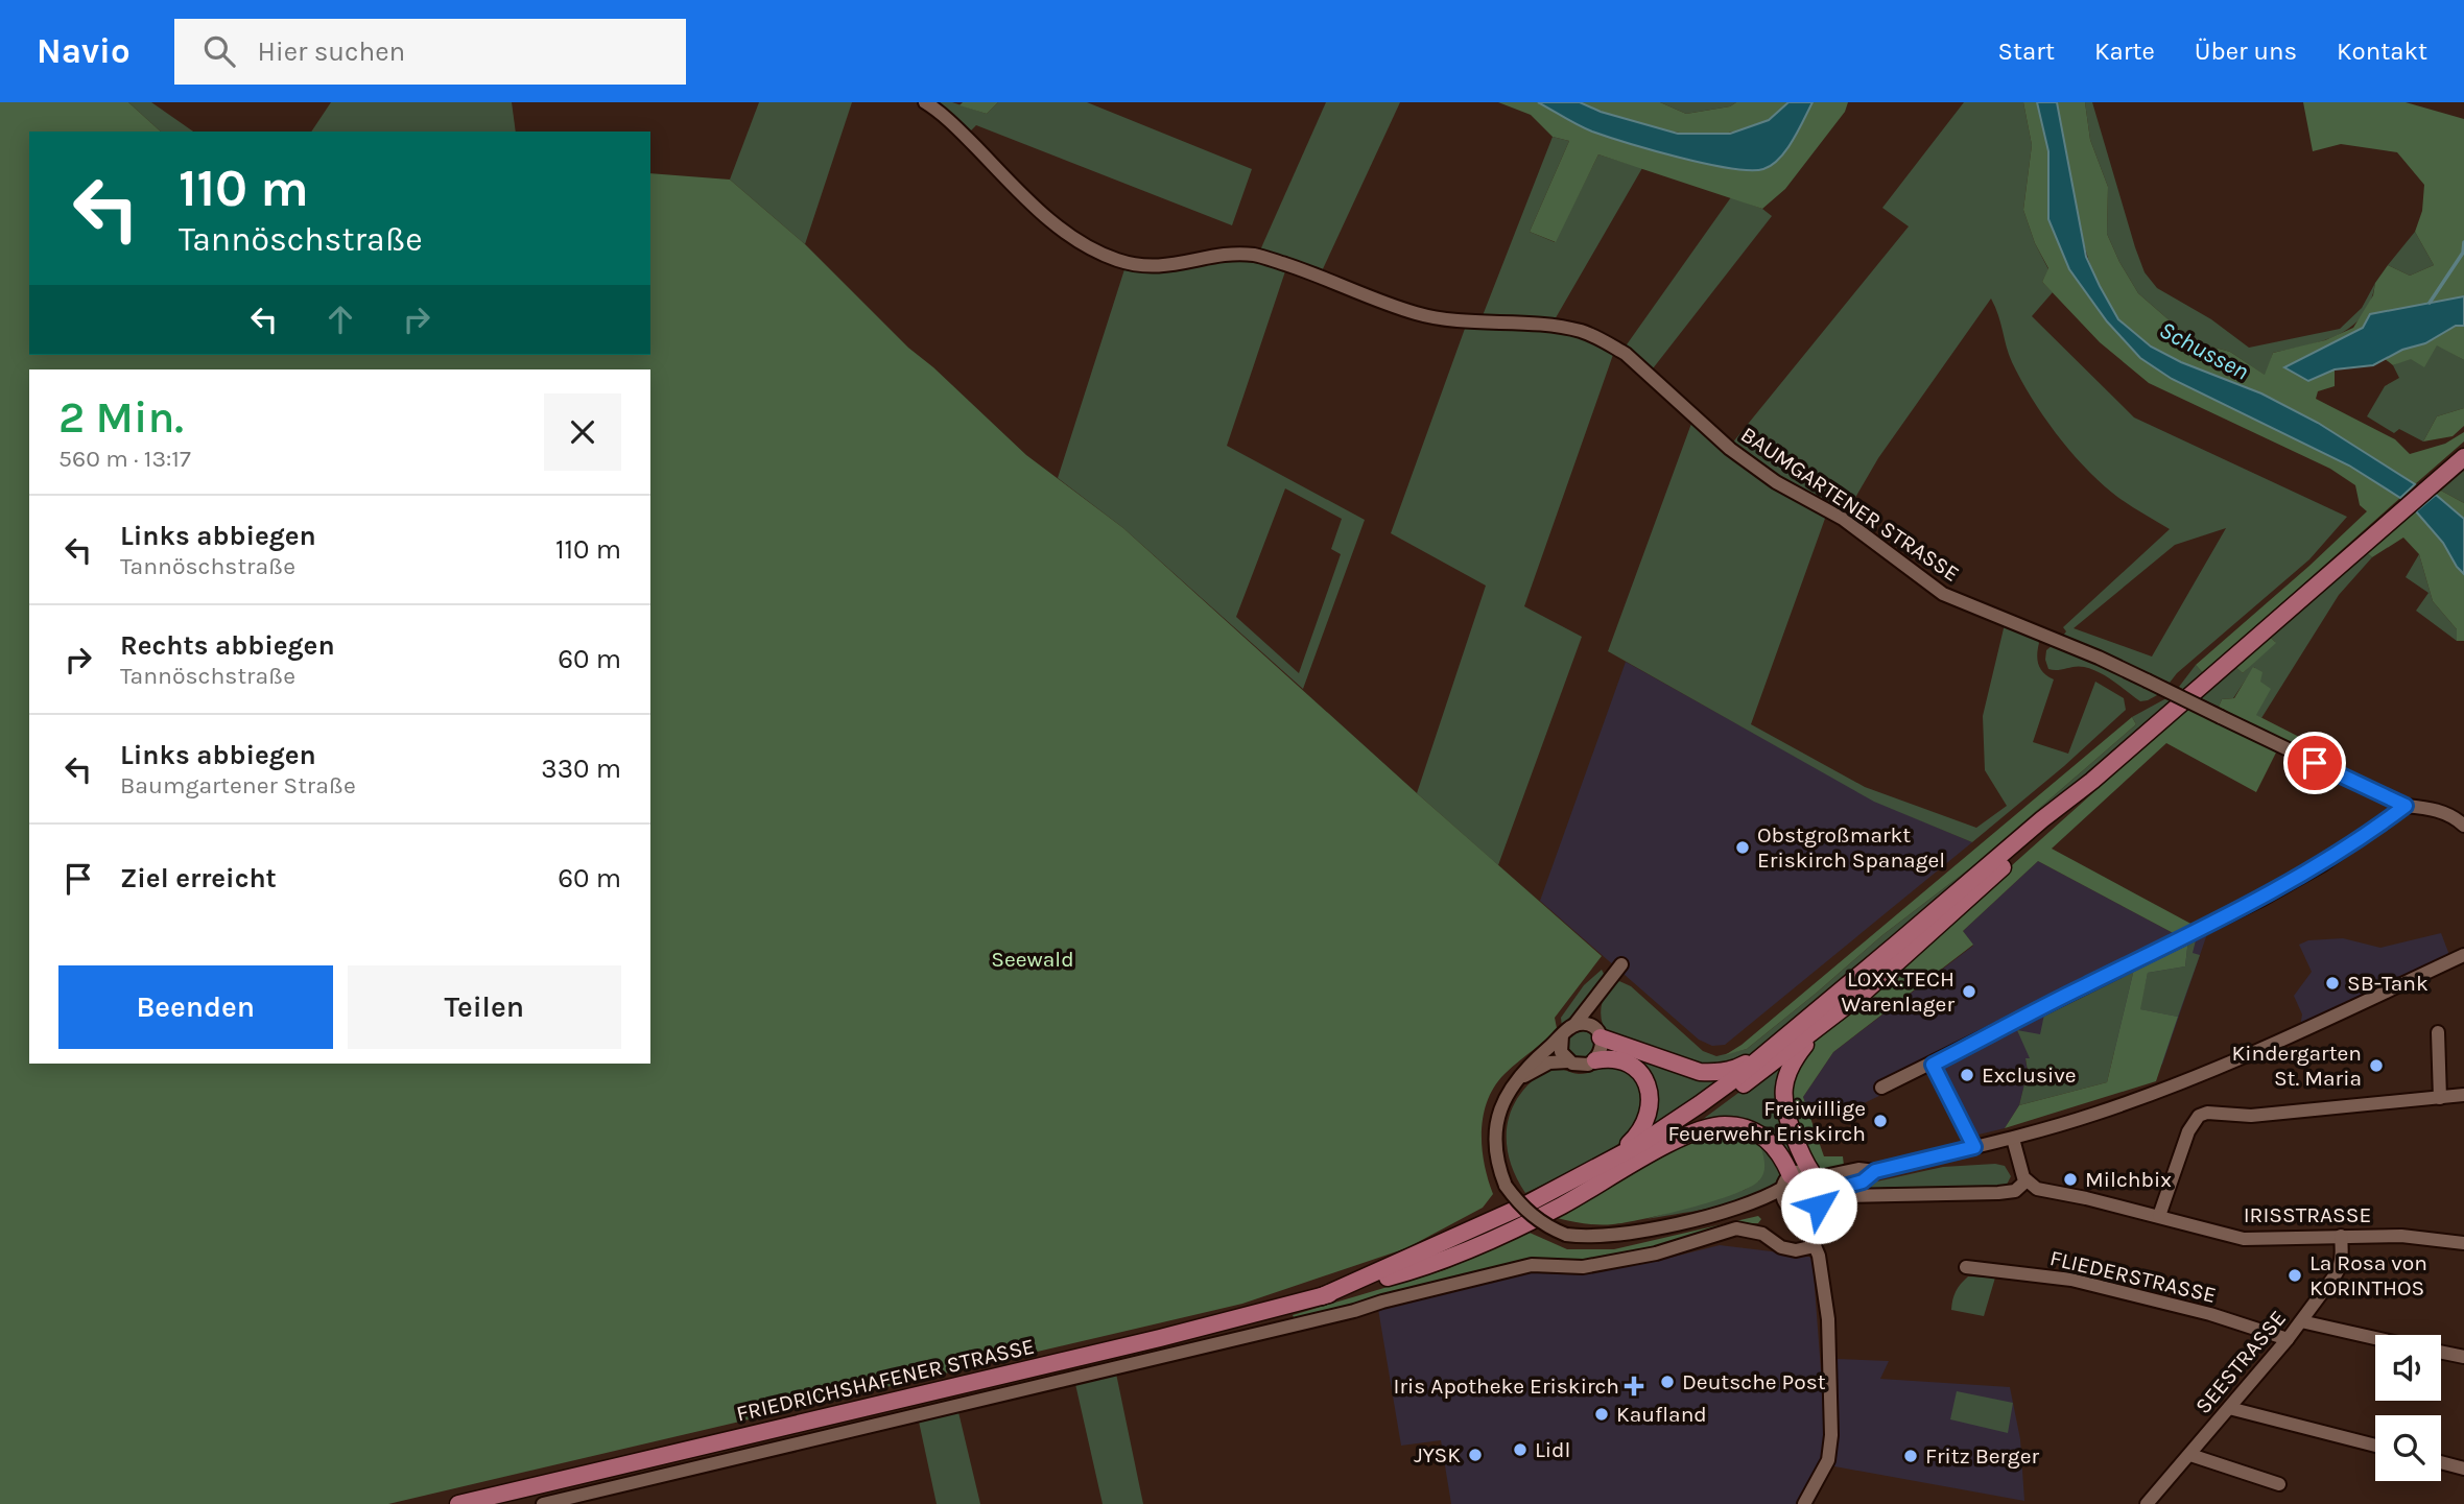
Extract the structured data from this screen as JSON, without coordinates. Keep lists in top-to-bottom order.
{
  "streets": {
    "main road": ["FRIEDRICHSHAFENER STRASSE"],
    "street": [
      "BAUMGARTENER STRASSE",
      "IRISSTRASSE",
      "FLIEDERSTRASSE",
      "SEESTRASSE"
    ]
  },
  "crossings": [
    ["IRISSTRASSE", "SEESTRASSE"],
    ["FLIEDERSTRASSE", "SEESTRASSE"]
  ],
  "water": ["Schussen"],
  "parks": ["Seewald"],
  "places": {
    "other": [
      "Obstgroßmarkt Eriskirch Spanagel",
      "SB-Tank",
      "LOXX.TECH Warenlager",
      "Kindergarten St. Maria",
      "Exclusive",
      "Freiwillige Feuerwehr Eriskirch",
      "Milchbix",
      "La Rosa von KORINTHOS",
      "Deutsche Post",
      "Kaufland",
      "Lidl",
      "JYSK",
      "Fritz Berger"
    ],
    "health": ["Iris Apotheke Eriskirch"]
  },
  "page": {
    "header": "Navio",
    "search": "Hier suchen",
    "nav": [
      "Start",
      "Karte",
      "Über uns",
      "Kontakt"
    ],
    "turn": ["110 m", "Tannöschstraße"],
    "heading": ["2 Min.", "560 m · 13:17"],
    "list": [
      {
        "name": "Links abbiegen",
        "note": "Tannöschstraße",
        "value": "110 m"
      },
      {
        "name": "Rechts abbiegen",
        "note": "Tannöschstraße",
        "value": "60 m"
      },
      {
        "name": "Links abbiegen",
        "note": "Baumgartener Straße",
        "value": "330 m"
      },
      {
        "name": "Ziel erreicht",
        "value": "60 m"
      }
    ],
    "buttons": ["Beenden", "Teilen"]
  }
}
